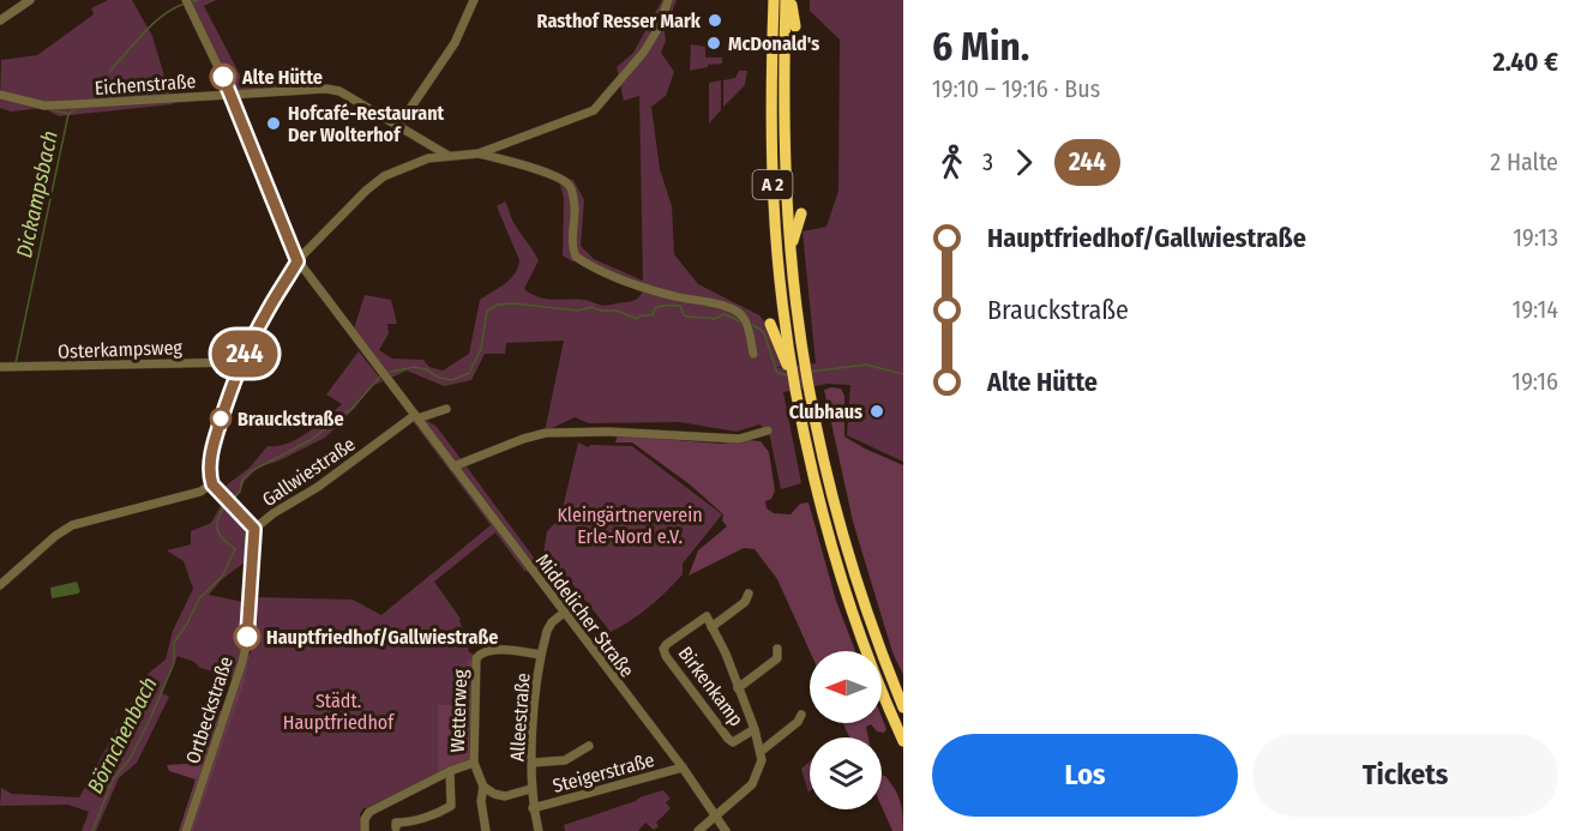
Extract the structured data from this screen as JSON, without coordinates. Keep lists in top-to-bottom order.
{
  "streets": {
    "highway": ["A 2"],
    "street": [
      "Eichenstraße",
      "Osterkampsweg",
      "Gallwiestraße",
      "Middelicher Straße",
      "Birkenkamp",
      "Ortbeckstraße",
      "Wetterweg",
      "Alleestraße",
      "Steigerstraße"
    ]
  },
  "crossings": [
    ["Eichenstraße", "Middelicher Straße"],
    ["Gallwiestraße", "Middelicher Straße"],
    ["Gallwiestraße", "Ortbeckstraße"],
    ["Middelicher Straße", "Alleestraße"],
    ["Middelicher Straße", "Steigerstraße"],
    ["Wetterweg", "Alleestraße"],
    ["Alleestraße", "Steigerstraße"]
  ],
  "water": ["Dickampsbach", "Börnchenbach"],
  "parks": ["Kleingärtnerverein Erle-Nord e.V.", "Städt. Hauptfriedhof"],
  "places": [
    "Rasthof Resser Mark",
    "McDonald's",
    "Alte Hütte",
    "Hofcafé-Restaurant Der Wolterhof",
    "Clubhaus",
    "Brauckstraße",
    "Hauptfriedhof/Gallwiestraße"
  ],
  "lines": ["bus line 244"],
  "north": "left",
  "page": {
    "on_map": "244",
    "heading": ["6 Min.", "19:10 – 19:16 · Bus", "2.40 €"],
    "legs": ["3", "244", "2 Halte"],
    "list": [
      {
        "name": "Hauptfriedhof/Gallwiestraße",
        "value": "19:13"
      },
      {
        "name": "Brauckstraße",
        "value": "19:14"
      },
      {
        "name": "Alte Hütte",
        "value": "19:16"
      }
    ],
    "buttons": ["Los", "Tickets"]
  }
}
